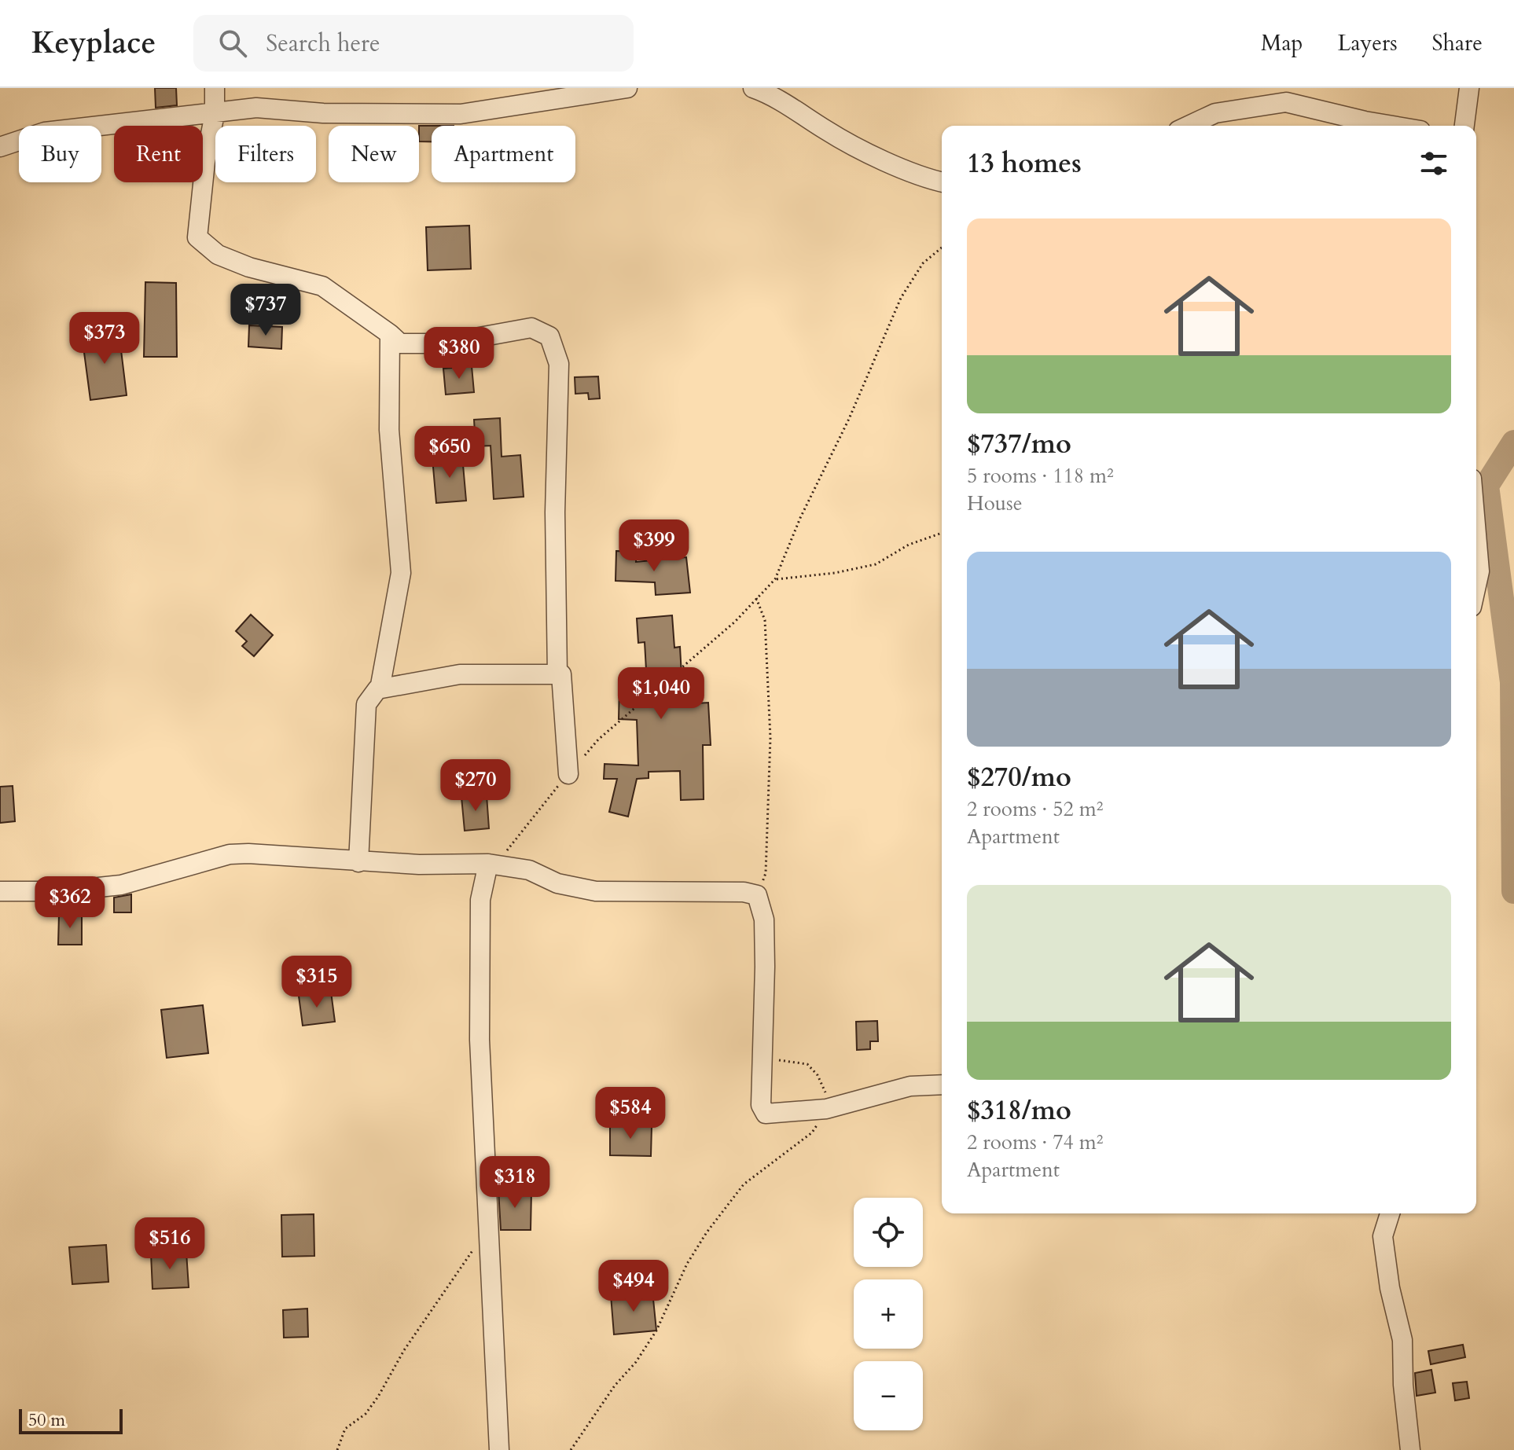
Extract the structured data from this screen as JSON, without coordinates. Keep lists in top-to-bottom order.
{
  "scale_bar": "50 m",
  "page": {
    "header": "Keyplace",
    "search": "Search here",
    "nav": ["Map", "Layers", "Share"],
    "chip": [
      "Buy",
      "Rent",
      "Filters",
      "New",
      "Apartment"
    ],
    "heading": "13 homes",
    "list": [
      {
        "name": "$737/mo",
        "note": "5 rooms · 118 m² · House"
      },
      {
        "name": "$270/mo",
        "note": "2 rooms · 52 m² · Apartment"
      },
      {
        "name": "$318/mo",
        "note": "2 rooms · 74 m² · Apartment"
      }
    ],
    "price": [
      "$737",
      "$373",
      "$380",
      "$650",
      "$399",
      "$1,040",
      "$270",
      "$362",
      "$315",
      "$584",
      "$318",
      "$516",
      "$494"
    ],
    "map_buttons": ["+", "−"],
    "scale": "50 m"
  }
}
